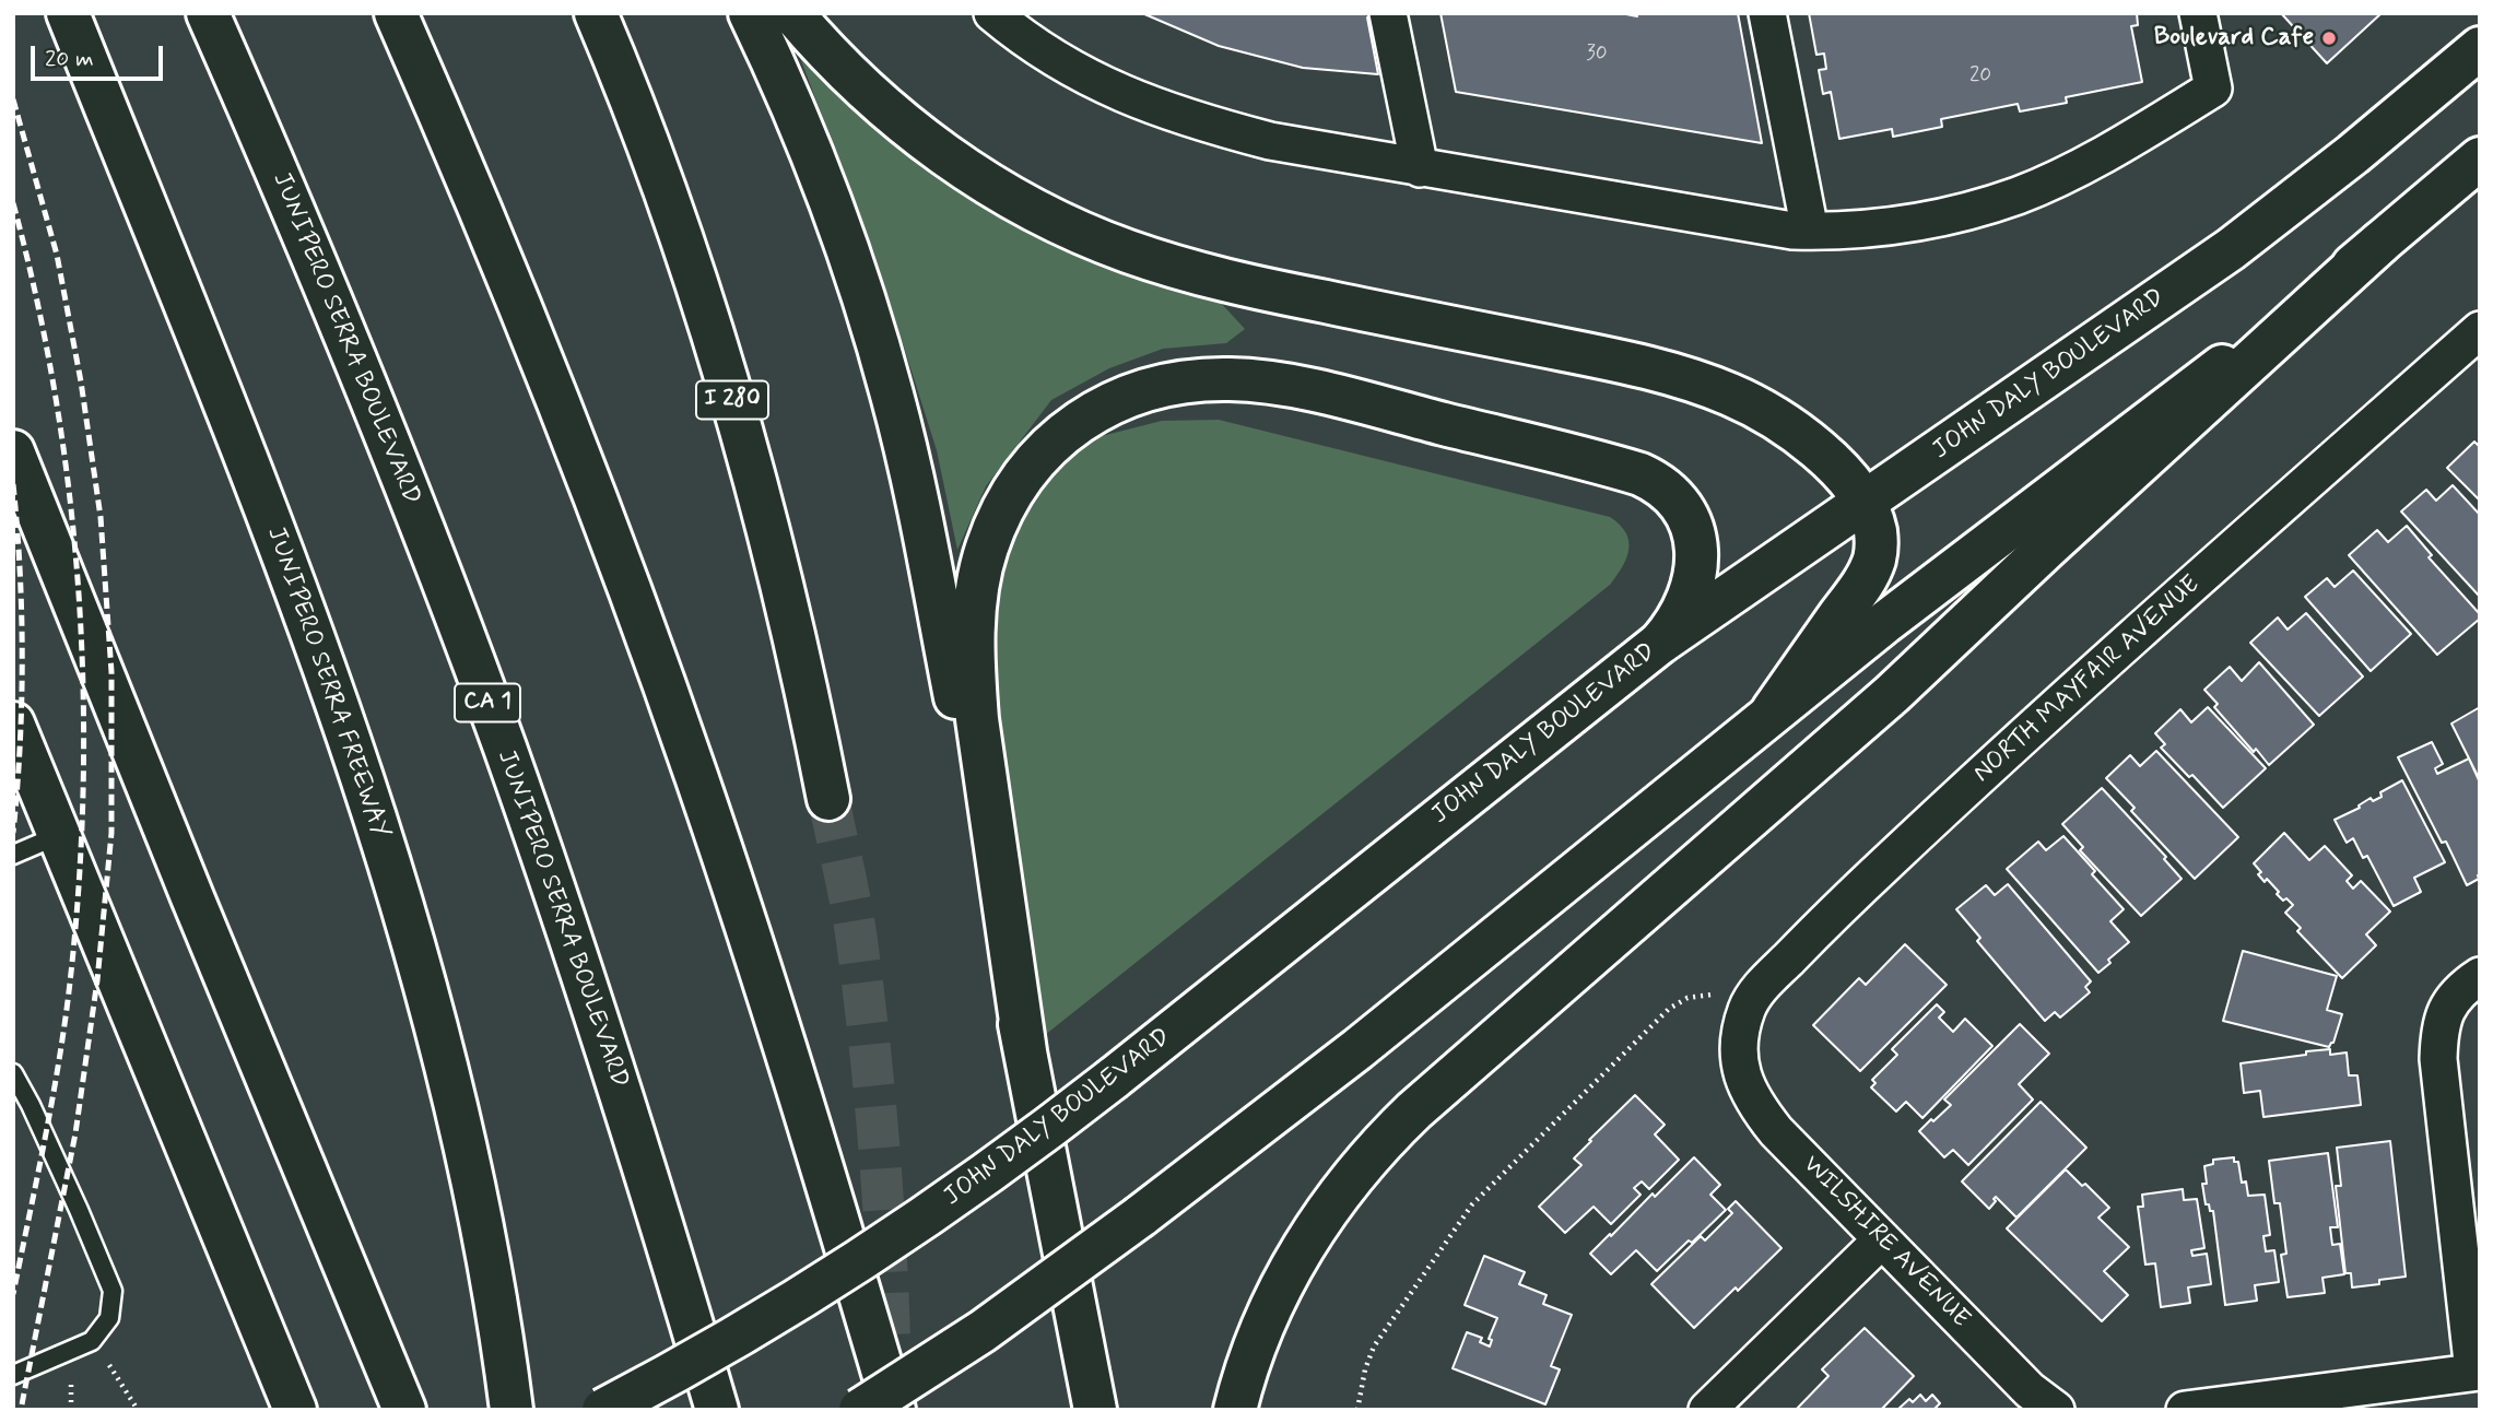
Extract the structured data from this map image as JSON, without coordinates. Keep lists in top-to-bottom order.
{
  "streets": {
    "main road": [
      "JUNIPERO SERRA BOULEVARD",
      "JOHN DALY BOULEVARD",
      "I 280",
      "JUNIPERO SERRA FREEWAY",
      "CA 1"
    ],
    "street": ["NORTH MAYFAIR AVENUE", "WILSHIRE AVENUE"]
  },
  "crossings": [
    ["NORTH MAYFAIR AVENUE", "WILSHIRE AVENUE"]
  ],
  "places": ["Boulevard Cafe"],
  "house_numbers": ["30", "20"],
  "scale_bar": "20 m"
}
